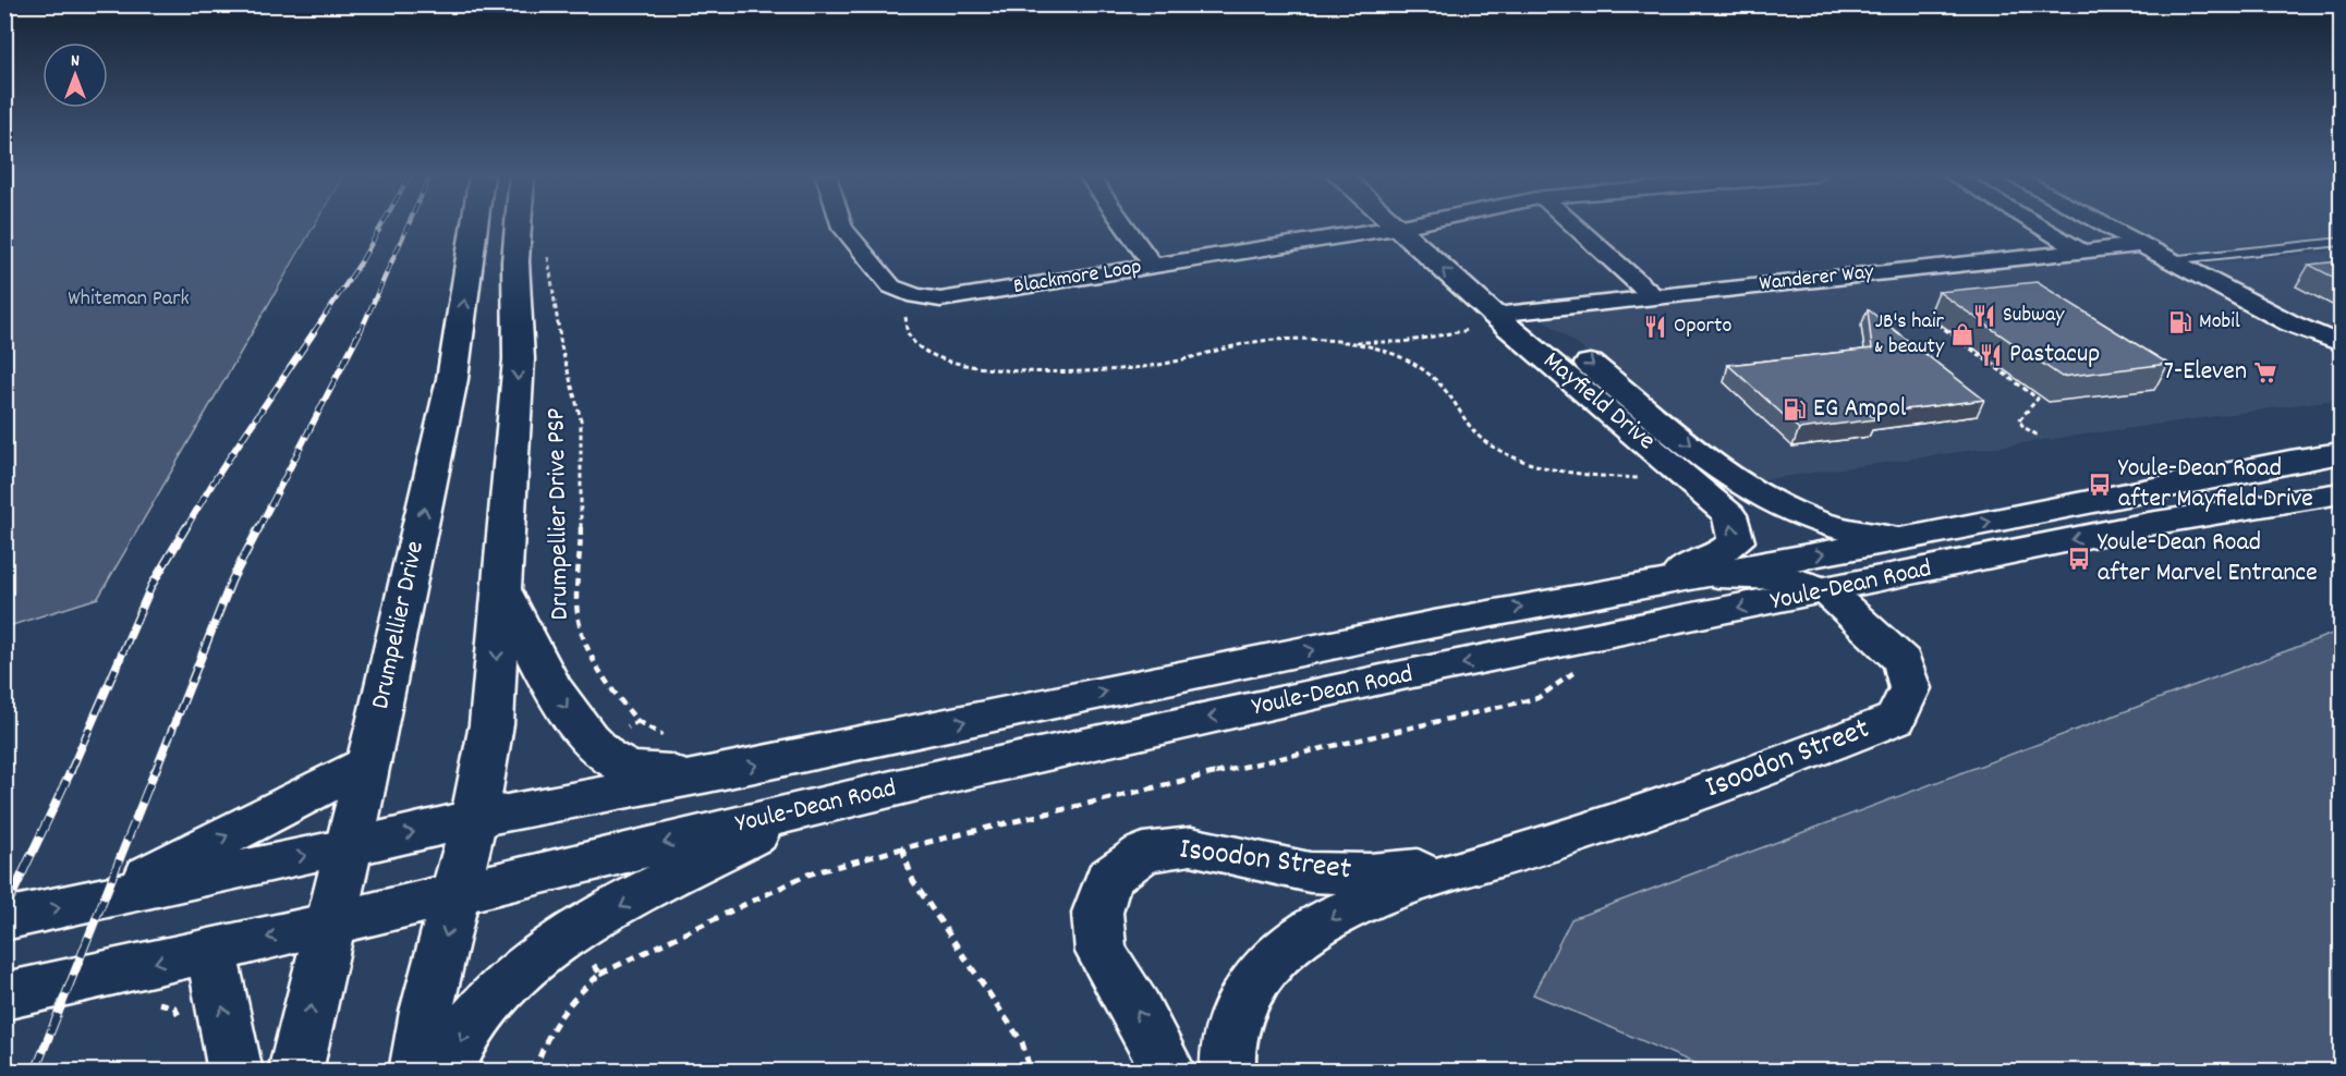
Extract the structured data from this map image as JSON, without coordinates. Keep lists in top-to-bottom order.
{
  "streets": {
    "main road": [
      "Mayfield Drive",
      "Youle-Dean Road",
      "Drumpellier Drive",
      "Isoodon Street"
    ],
    "street": ["Blackmore Loop", "Wanderer Way"],
    "path": ["Drumpellier Drive PSP"]
  },
  "crossings": [
    ["Blackmore Loop", "Mayfield Drive"],
    ["Wanderer Way", "Mayfield Drive"],
    ["Mayfield Drive", "Youle-Dean Road"],
    ["Youle-Dean Road", "Drumpellier Drive"],
    ["Youle-Dean Road", "Isoodon Street"]
  ],
  "parks": ["Whiteman Park"],
  "places": {
    "restaurant": ["Subway", "Oporto", "Pastacup"],
    "fuel station": ["Mobil", "EG Ampol"],
    "shop": ["JB's hair & beauty"],
    "supermarket": ["7-Eleven"],
    "bus stop": ["Youle-Dean Road after Mayfield Drive", "Youle-Dean Road after Marvel Entrance"]
  },
  "north": "top"
}
